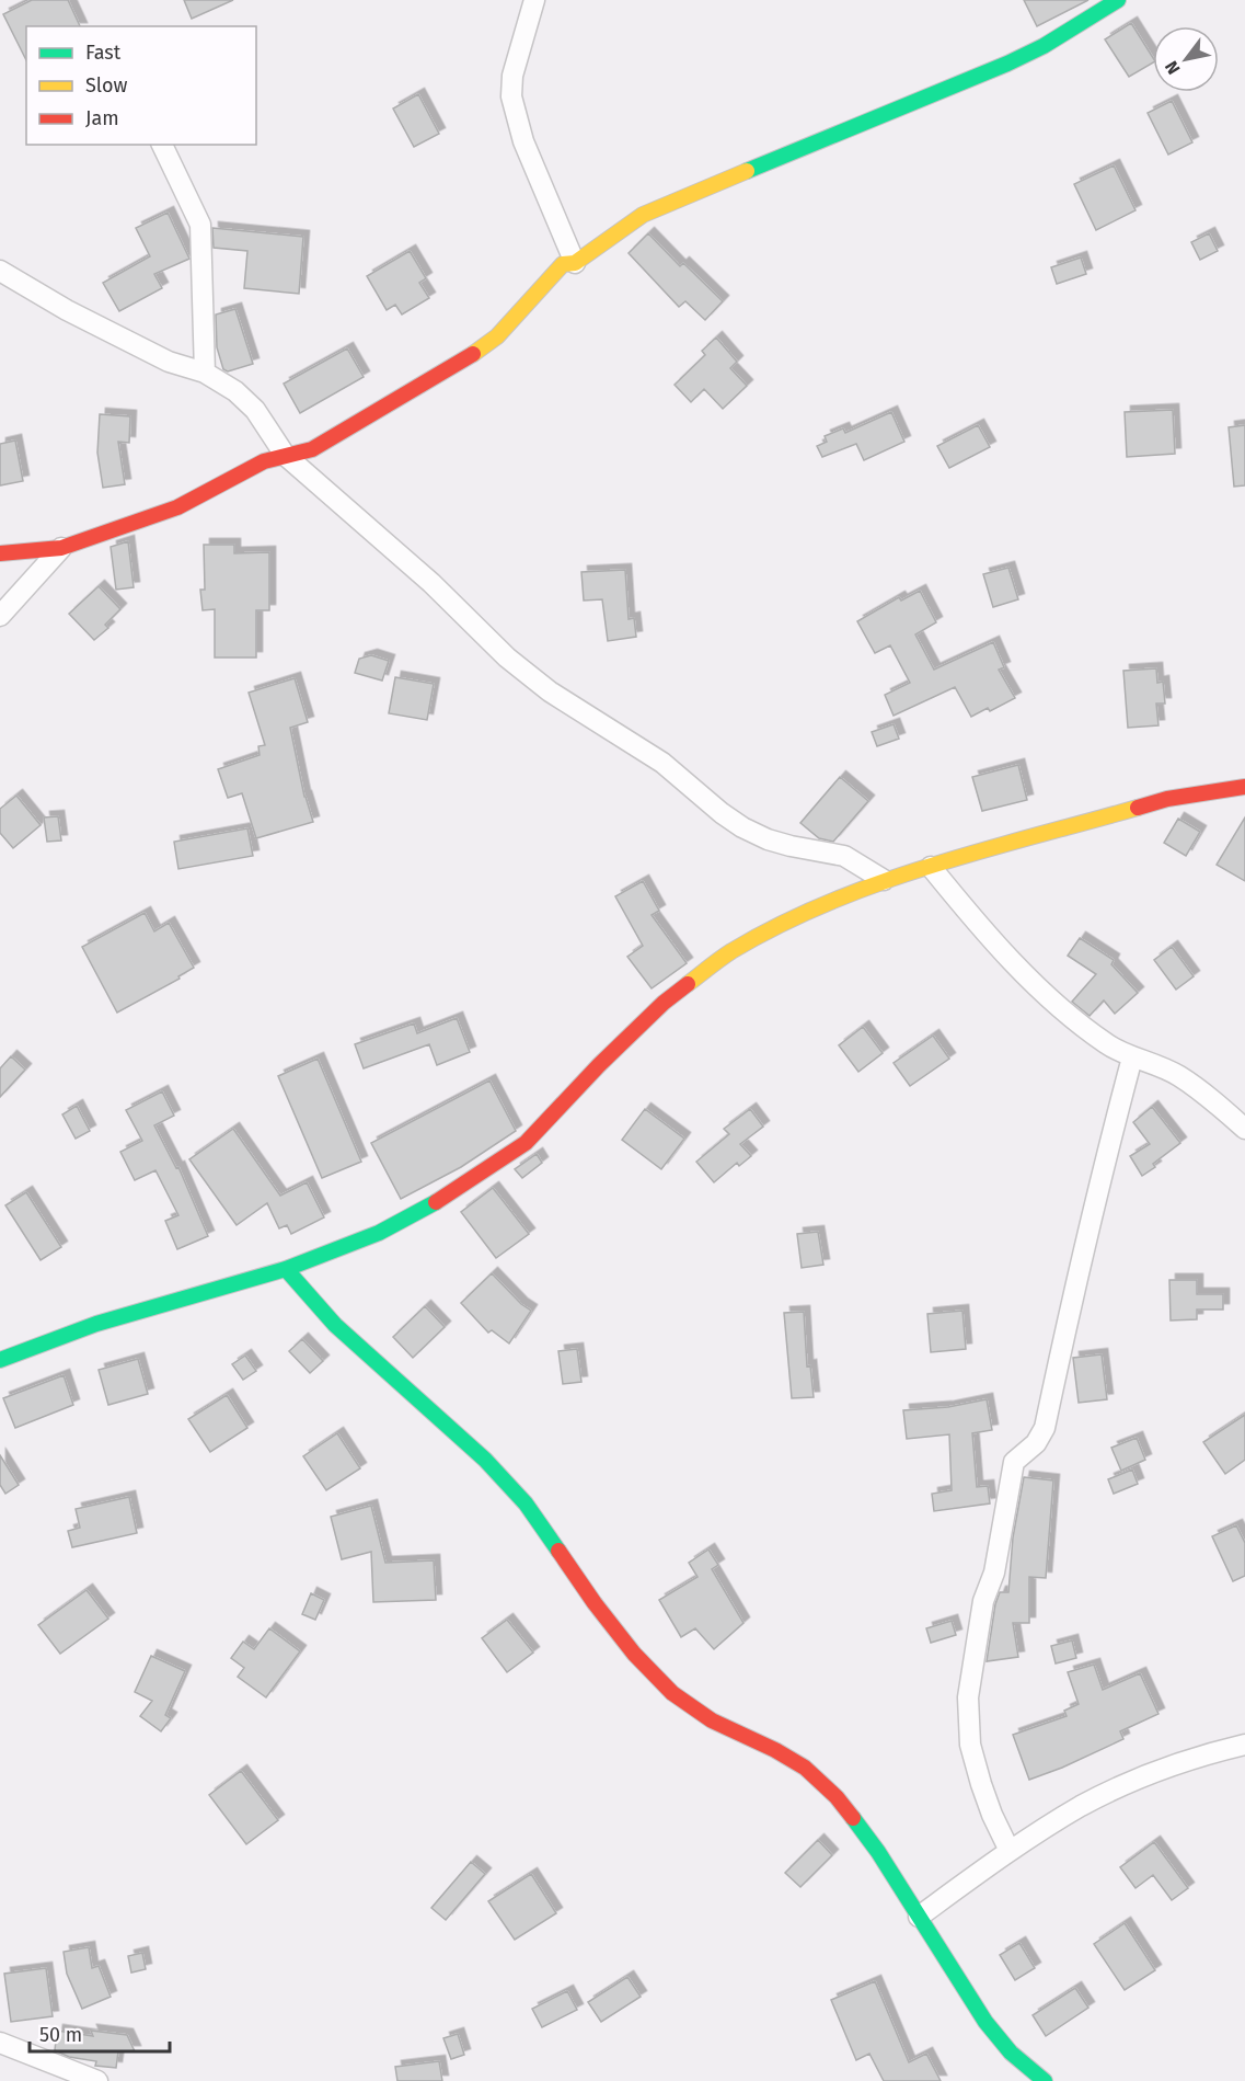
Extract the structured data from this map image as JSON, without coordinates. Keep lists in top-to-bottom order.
{
  "legend": ["Fast", "Slow", "Jam"],
  "scale_bar": "50 m",
  "north": "bottom left"
}
